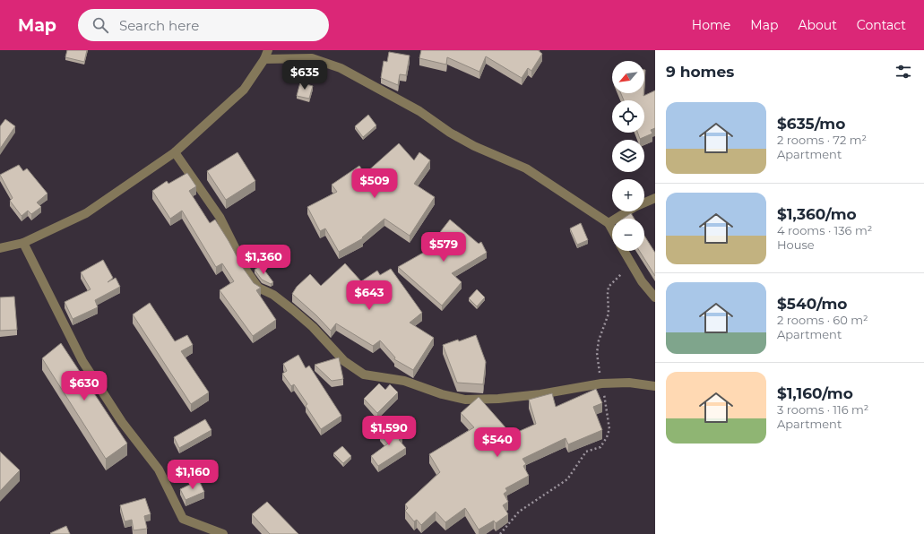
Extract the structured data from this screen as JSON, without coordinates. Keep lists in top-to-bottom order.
{
  "north": "bottom left",
  "page": {
    "header": "Map",
    "search": "Search here",
    "nav": [
      "Home",
      "Map",
      "About",
      "Contact"
    ],
    "heading": "9 homes",
    "price": [
      "$635",
      "$509",
      "$579",
      "$1,360",
      "$643",
      "$630",
      "$1,590",
      "$540",
      "$1,160"
    ],
    "map_buttons": ["+", "−"],
    "list": [
      {
        "name": "$635/mo",
        "note": "2 rooms · 72 m² · Apartment"
      },
      {
        "name": "$1,360/mo",
        "note": "4 rooms · 136 m² · House"
      },
      {
        "name": "$540/mo",
        "note": "2 rooms · 60 m² · Apartment"
      },
      {
        "name": "$1,160/mo",
        "note": "3 rooms · 116 m² · Apartment"
      }
    ]
  }
}
